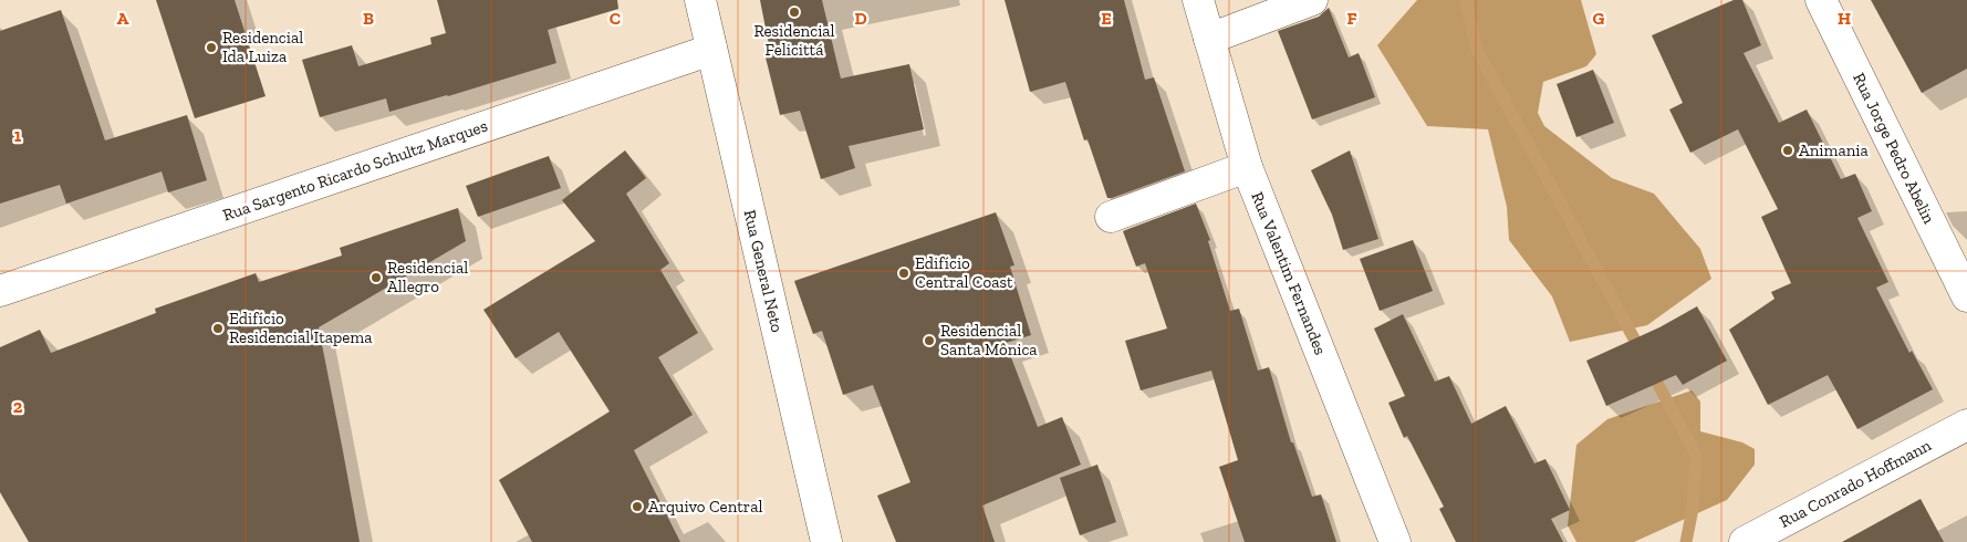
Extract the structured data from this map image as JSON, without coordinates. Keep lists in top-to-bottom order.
{
  "streets": {
    "street": [
      "Rua Jorge Pedro Abelin",
      "Rua Sargento Ricardo Schultz Marques",
      "Rua General Neto",
      "Rua Valentim Fernandes",
      "Rua Conrado Hoffmann"
    ]
  },
  "crossings": [
    ["Rua Sargento Ricardo Schultz Marques", "Rua General Neto"]
  ],
  "places": [
    "Residencial Felicittá",
    "Residencial Ida Luiza",
    "Animania",
    "Edifício Central Coast",
    "Residencial Allegro",
    "Edifício Residencial Itapema",
    "Residencial Santa Mônica",
    "Arquivo Central"
  ],
  "grid": {
    "columns": [
      "A",
      "B",
      "C",
      "D",
      "E",
      "F",
      "G",
      "H"
    ],
    "rows": ["1", "2"]
  }
}
